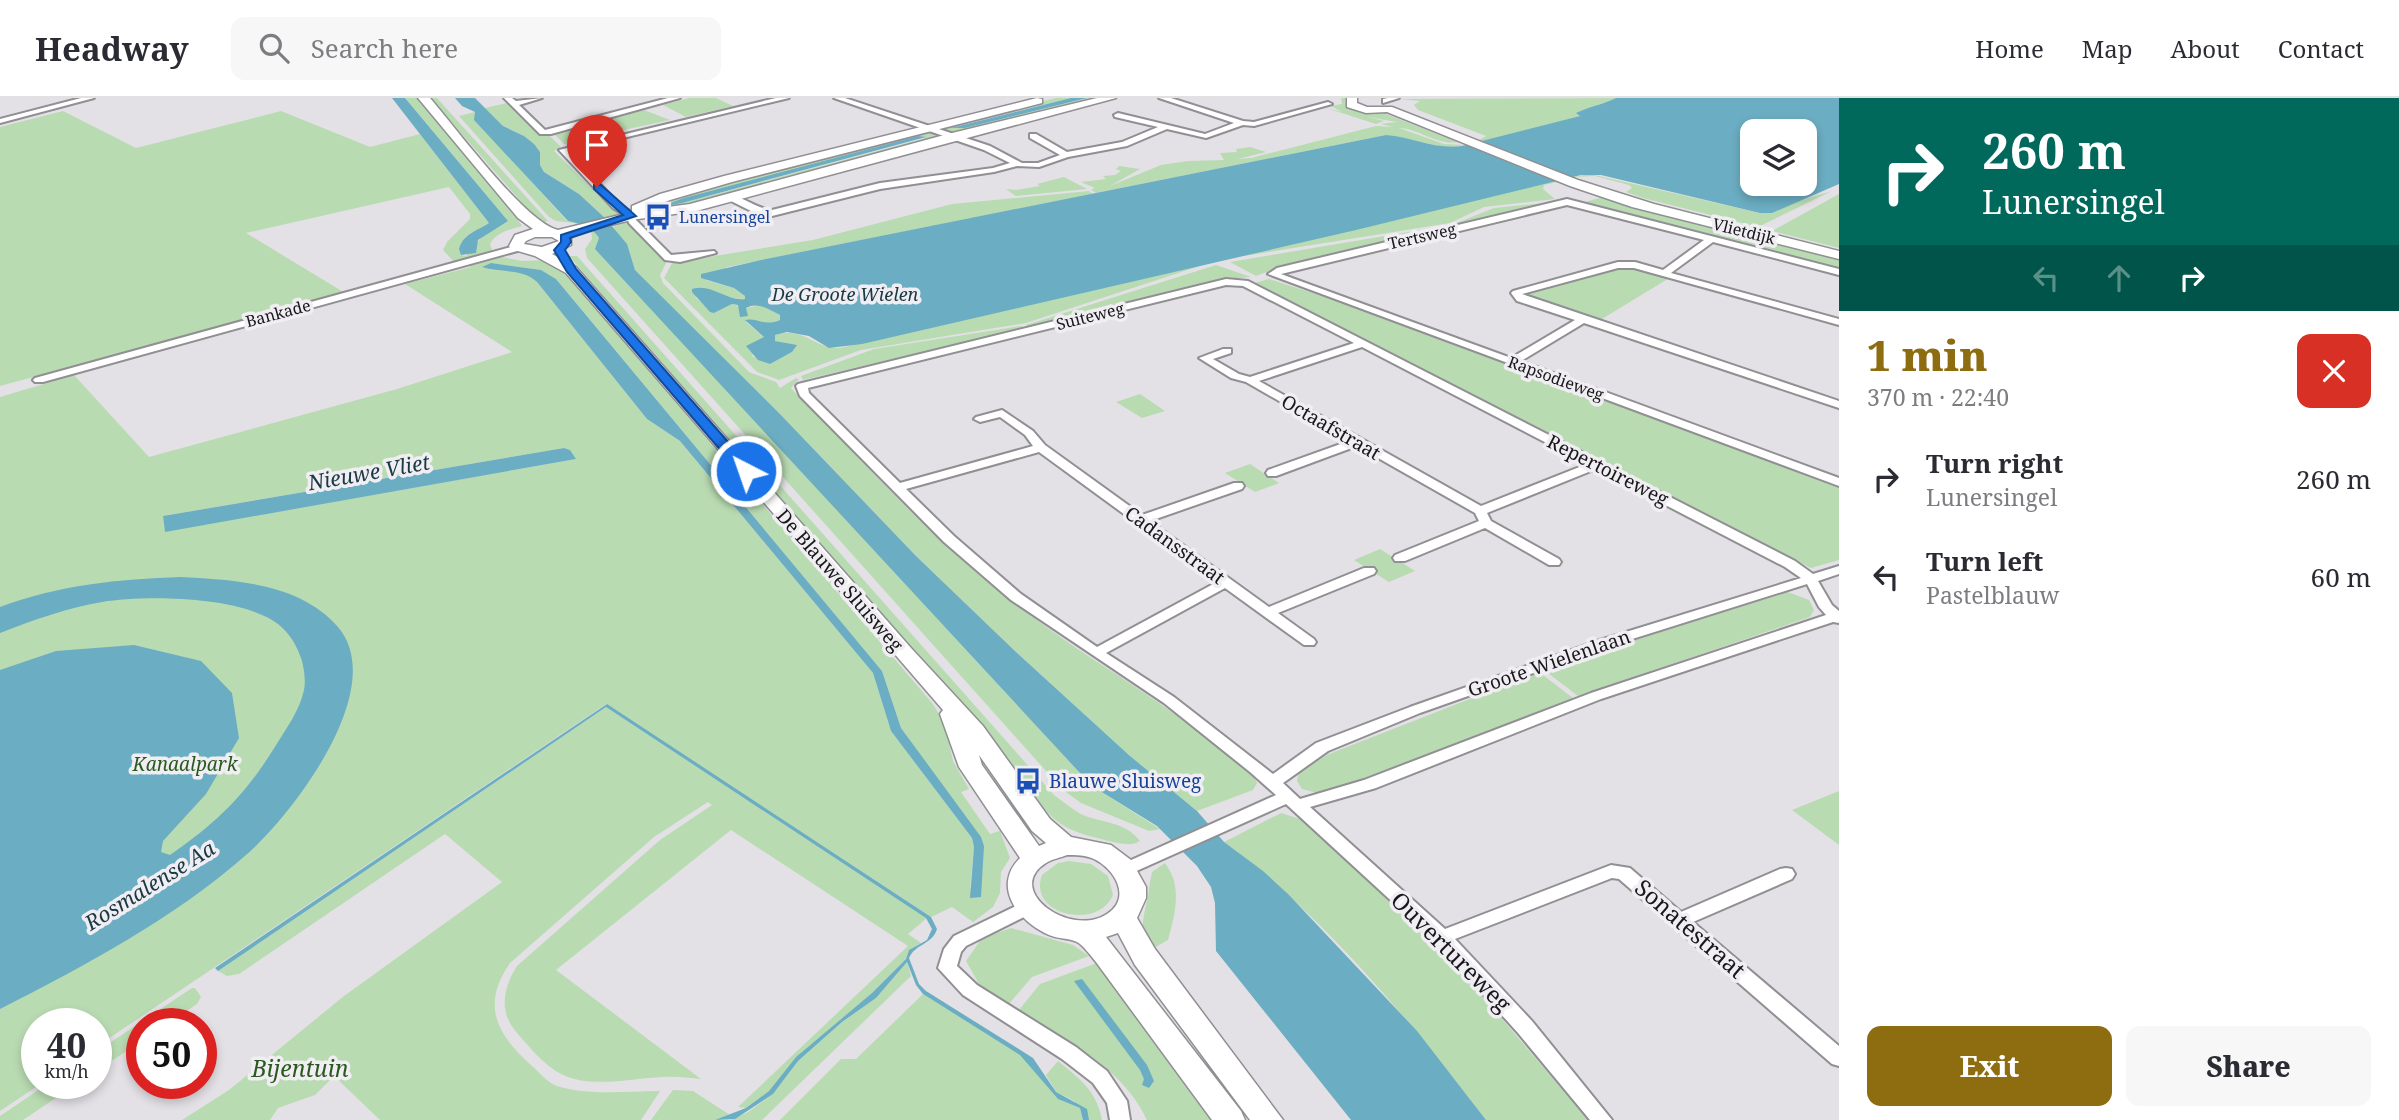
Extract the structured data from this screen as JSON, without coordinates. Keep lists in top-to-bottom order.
{
  "streets": {
    "main road": ["Vlietdijk", "De Blauwe Sluisweg"],
    "street": [
      "Tertsweg",
      "Bankade",
      "Suiteweg",
      "Rapsodieweg",
      "Octaafstraat",
      "Repertoireweg",
      "Cadansstraat",
      "Groote Wielenlaan",
      "Sonatestraat",
      "Ouvertureweg"
    ]
  },
  "crossings": [
    ["Tertsweg", "Rapsodieweg"],
    ["Suiteweg", "Repertoireweg"],
    ["Suiteweg", "Ouvertureweg"],
    ["Repertoireweg", "Groote Wielenlaan"],
    ["Groote Wielenlaan", "Ouvertureweg"],
    ["Sonatestraat", "Ouvertureweg"]
  ],
  "water": ["De Groote Wielen", "Nieuwe Vliet", "Rosmalense Aa"],
  "parks": ["Kanaalpark", "Bijentuin"],
  "places": {
    "bus stop": ["Lunersingel", "Blauwe Sluisweg"]
  },
  "page": {
    "header": "Headway",
    "search": "Search here",
    "nav": [
      "Home",
      "Map",
      "About",
      "Contact"
    ],
    "turn": ["260 m", "Lunersingel"],
    "heading": ["1 min", "370 m · 22:40"],
    "list": [
      {
        "name": "Turn right",
        "note": "Lunersingel",
        "value": "260 m"
      },
      {
        "name": "Turn left",
        "note": "Pastelblauw",
        "value": "60 m"
      }
    ],
    "speed": "40 km/h",
    "limit": "50",
    "buttons": ["Exit", "Share"]
  }
}
